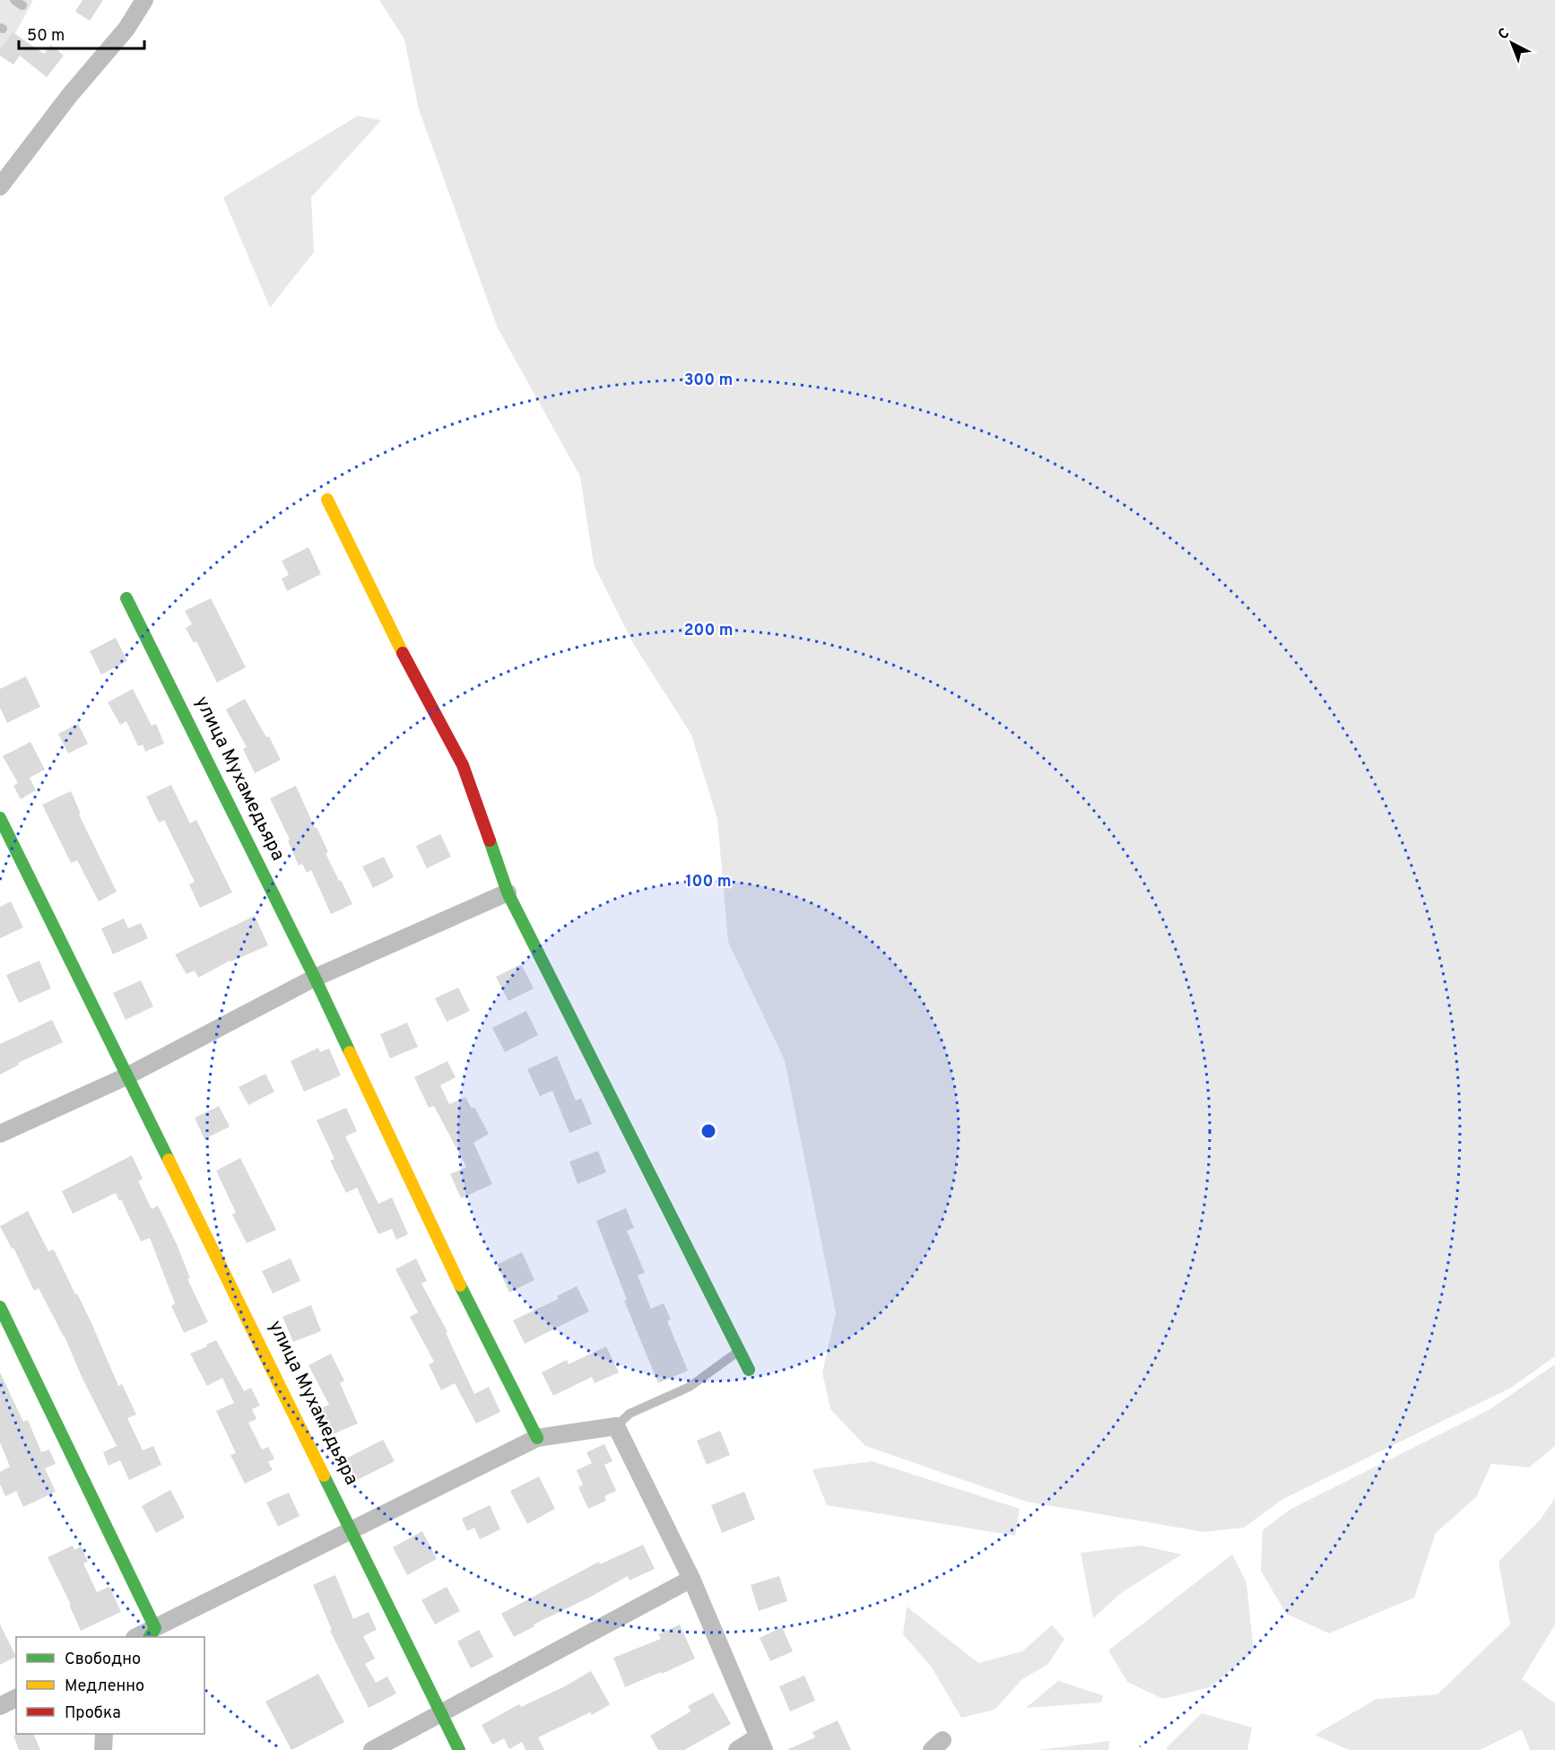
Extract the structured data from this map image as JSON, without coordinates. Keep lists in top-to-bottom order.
{
  "streets": {
    "street": ["улица Мухамедьяра"]
  },
  "legend": ["Свободно", "Медленно", "Пробка"],
  "scale_bar": "50 m",
  "north": "top left",
  "rings": ["300 m", "200 m", "100 m"]
}
